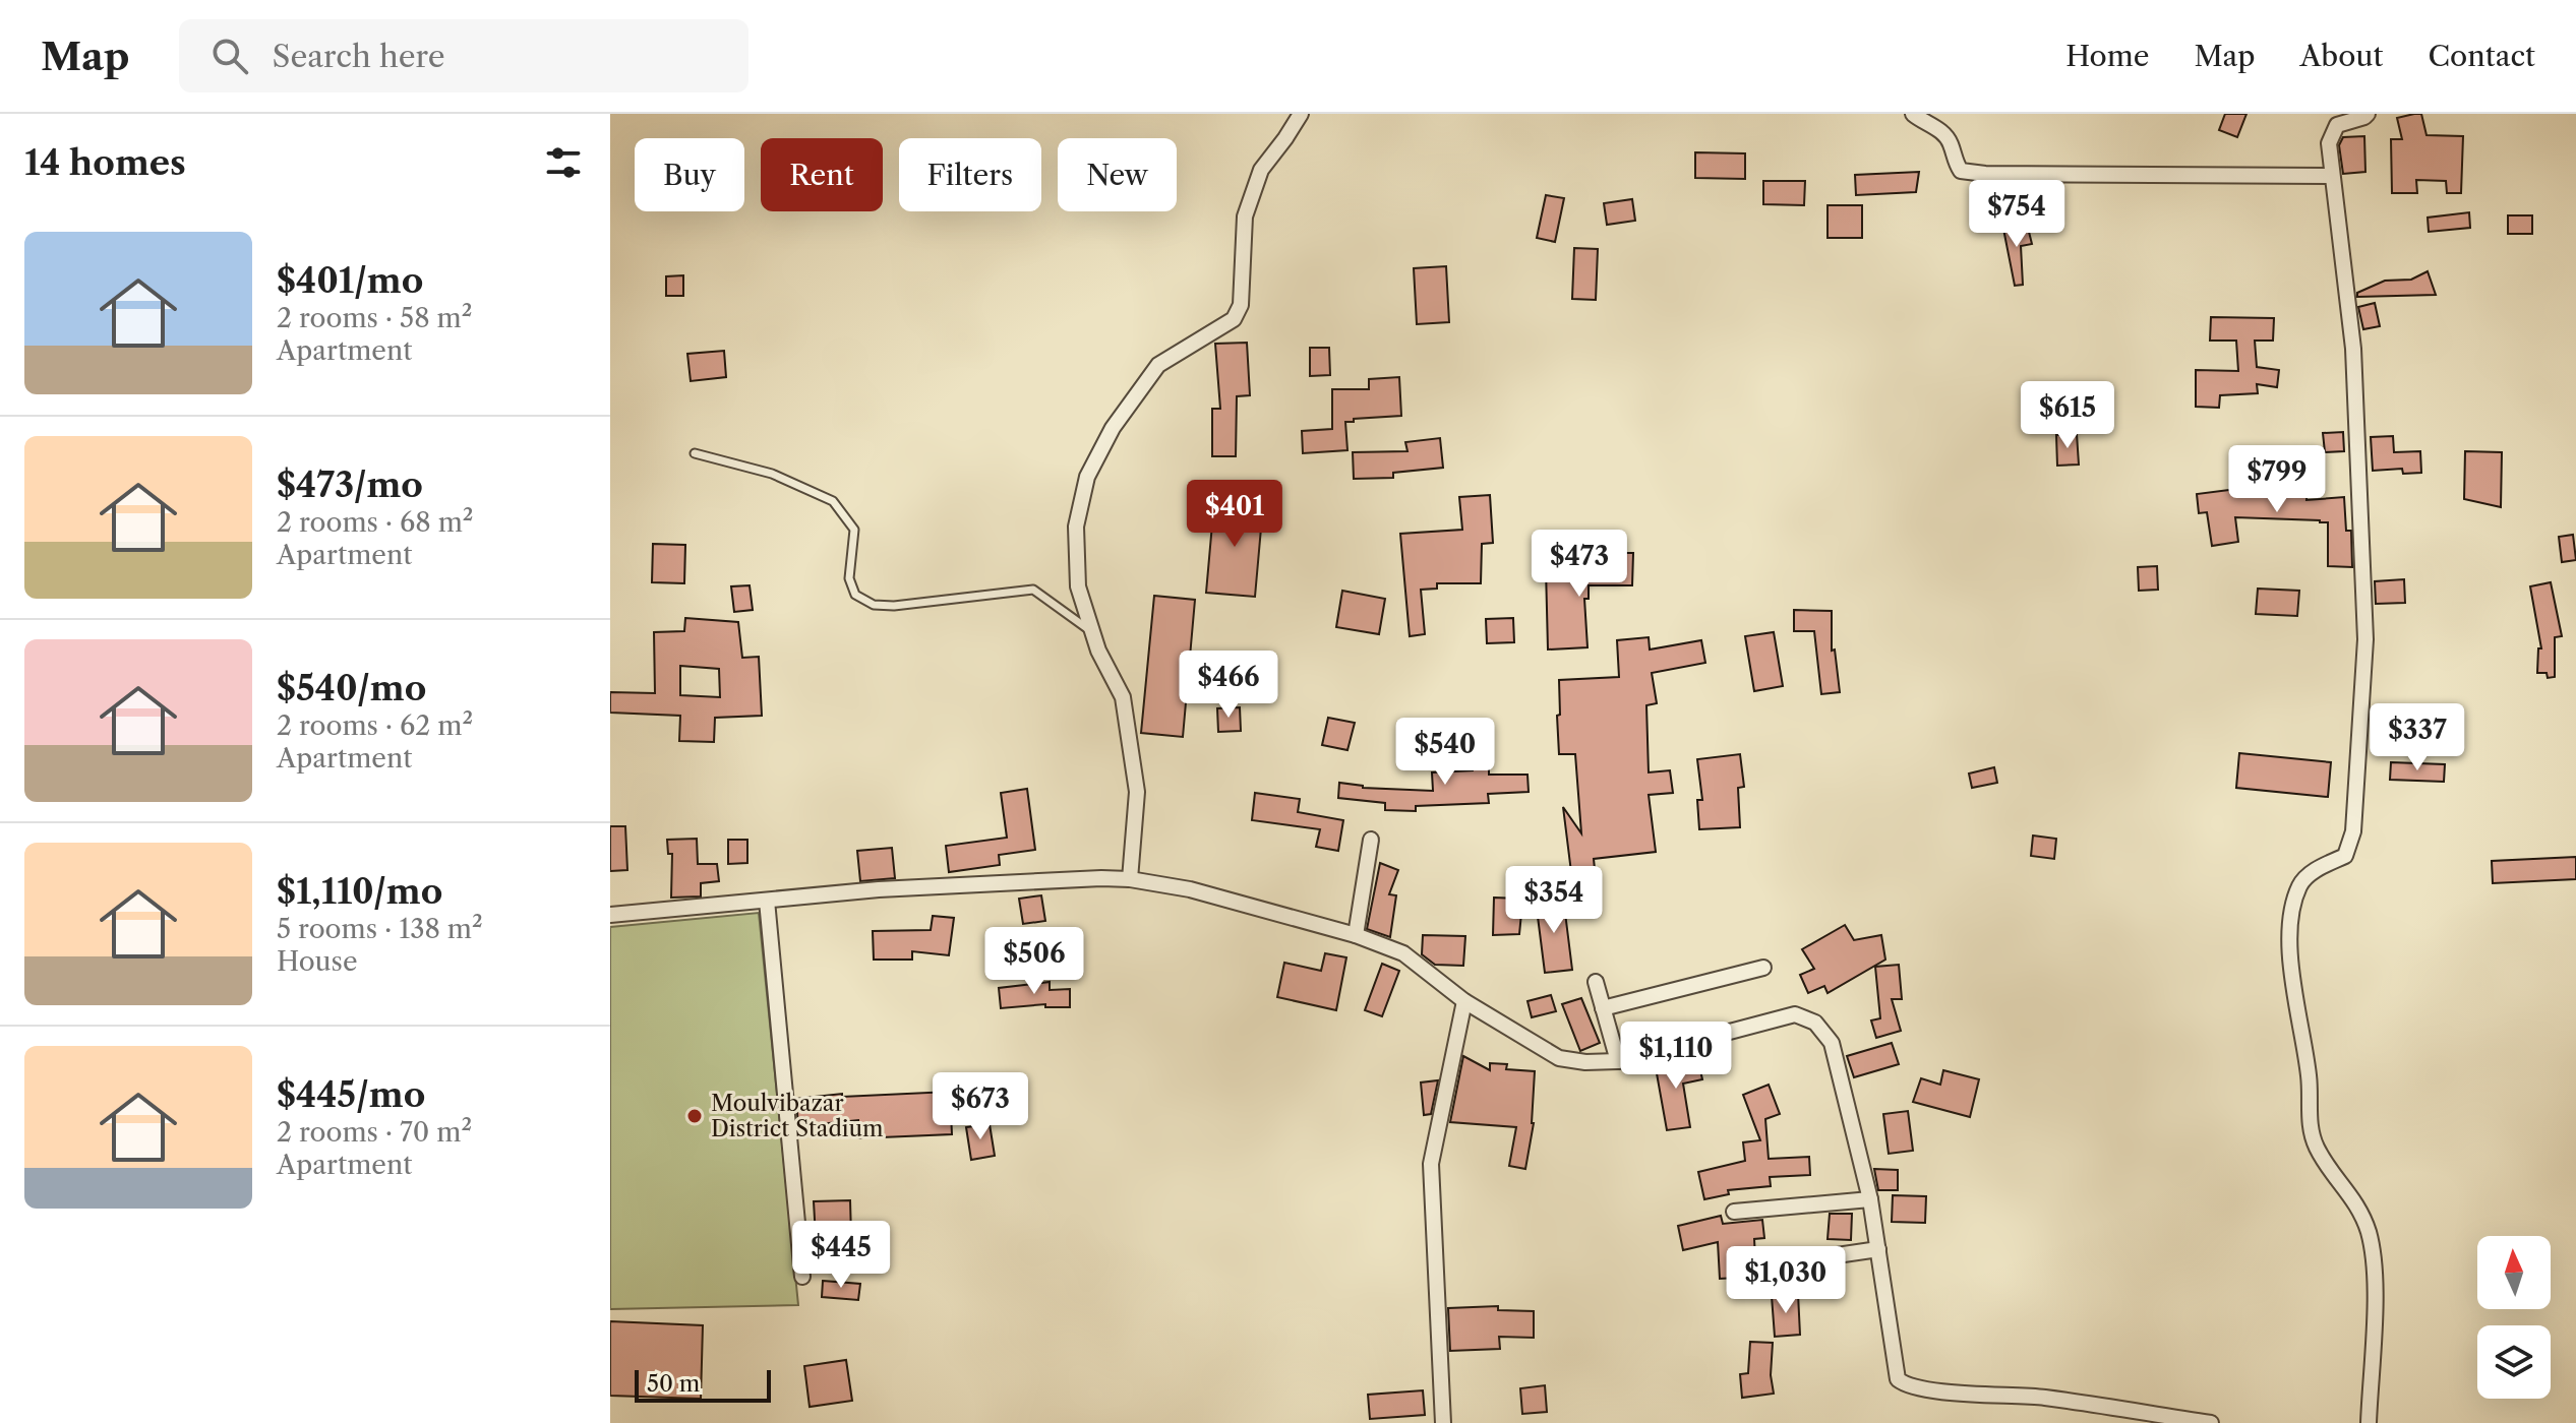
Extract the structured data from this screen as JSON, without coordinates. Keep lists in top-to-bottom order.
{
  "places": ["Moulvibazar District Stadium"],
  "scale_bar": "50 m",
  "north": "top",
  "page": {
    "header": "Map",
    "search": "Search here",
    "nav": [
      "Home",
      "Map",
      "About",
      "Contact"
    ],
    "heading": "14 homes",
    "chip": [
      "Buy",
      "Rent",
      "Filters",
      "New"
    ],
    "price": [
      "$754",
      "$615",
      "$799",
      "$401",
      "$473",
      "$466",
      "$337",
      "$540",
      "$354",
      "$506",
      "$1,110",
      "$673",
      "$445",
      "$1,030"
    ],
    "list": [
      {
        "name": "$401/mo",
        "note": "2 rooms · 58 m² · Apartment"
      },
      {
        "name": "$473/mo",
        "note": "2 rooms · 68 m² · Apartment"
      },
      {
        "name": "$540/mo",
        "note": "2 rooms · 62 m² · Apartment"
      },
      {
        "name": "$1,110/mo",
        "note": "5 rooms · 138 m² · House"
      },
      {
        "name": "$445/mo",
        "note": "2 rooms · 70 m² · Apartment"
      }
    ],
    "scale": "50 m"
  }
}
